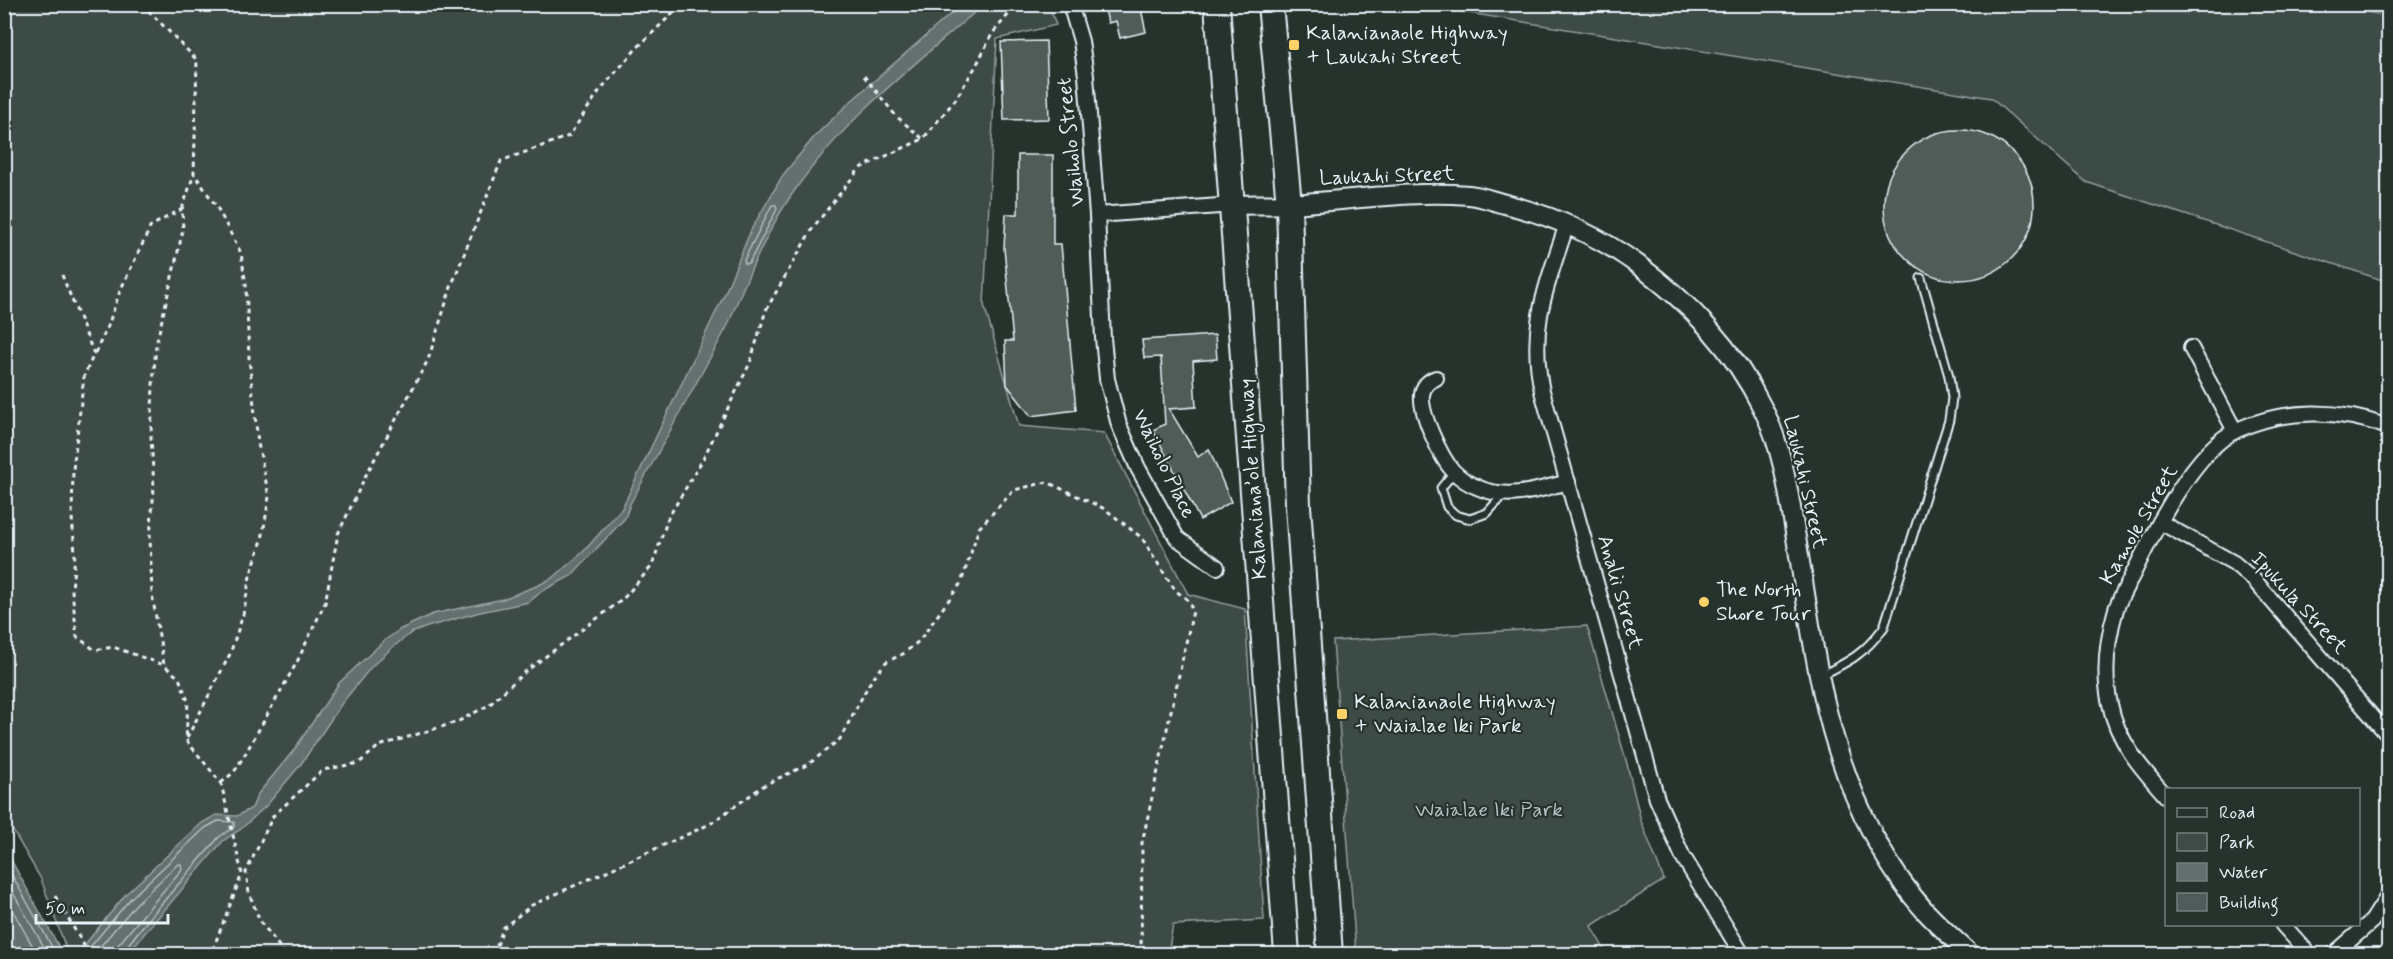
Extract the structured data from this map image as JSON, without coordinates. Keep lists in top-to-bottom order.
{
  "streets": {
    "highway": ["Kalaniana’ole Highway"],
    "street": [
      "Waiholo Street",
      "Laukahi Street",
      "Waiholo Place",
      "Kamole Street",
      "Analii Street",
      "Ipukula Street"
    ]
  },
  "crossings": [
    ["Waiholo Street", "Laukahi Street"],
    ["Waiholo Street", "Waiholo Place"],
    ["Waiholo Street", "Kalaniana’ole Highway"],
    ["Laukahi Street", "Kalaniana’ole Highway"],
    ["Laukahi Street", "Analii Street"],
    ["Kamole Street", "Ipukula Street"]
  ],
  "parks": ["Waialae Iki Park"],
  "places": {
    "transit": ["Kalanianaole Highway + Laukahi Street", "Kalanianaole Highway + Waialae Iki Park"],
    "other": ["The North Shore Tour"]
  },
  "legend": [
    "Road",
    "Park",
    "Water",
    "Building"
  ],
  "scale_bar": "50 m"
}
